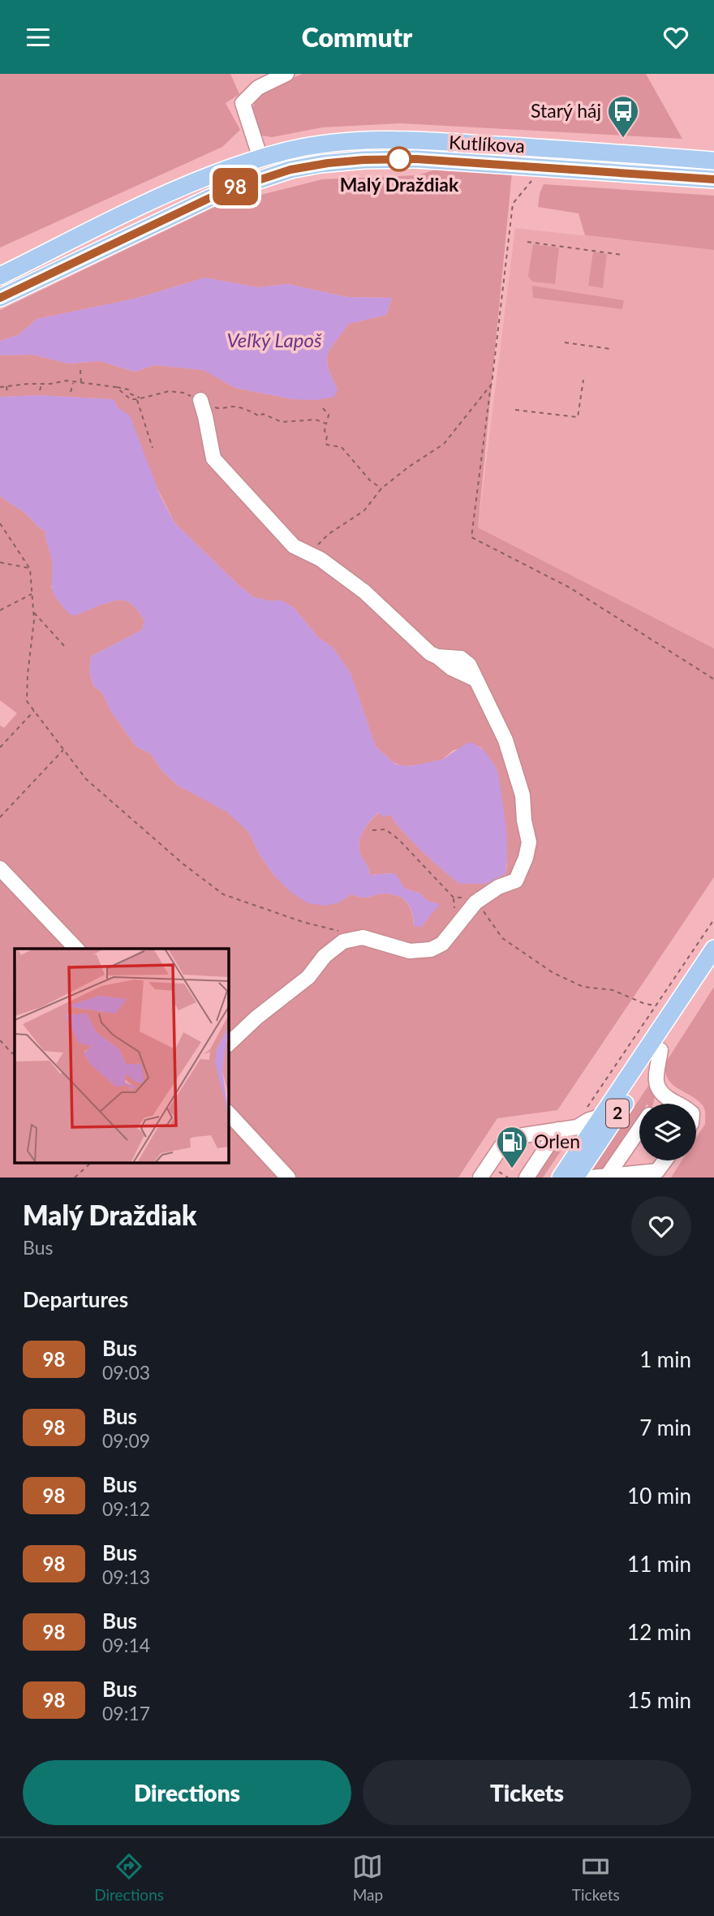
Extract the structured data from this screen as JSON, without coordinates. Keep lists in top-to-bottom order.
{
  "streets": {
    "main road": ["Kutlíkova", "2"]
  },
  "water": ["Veľký Lapoš"],
  "places": {
    "bus stop": ["Starý háj"],
    "other": ["Malý Draždiak"],
    "fuel station": ["Orlen"]
  },
  "lines": ["bus line 98"],
  "page": {
    "header": "Commutr",
    "on_map": "98",
    "heading": [
      ["Malý Draždiak", "Bus"],
      "Departures"
    ],
    "list": [
      {
        "mark": "98",
        "name": "Bus",
        "note": "09:03",
        "value": "1 min"
      },
      {
        "mark": "98",
        "name": "Bus",
        "note": "09:09",
        "value": "7 min"
      },
      {
        "mark": "98",
        "name": "Bus",
        "note": "09:12",
        "value": "10 min"
      },
      {
        "mark": "98",
        "name": "Bus",
        "note": "09:13",
        "value": "11 min"
      },
      {
        "mark": "98",
        "name": "Bus",
        "note": "09:14",
        "value": "12 min"
      },
      {
        "mark": "98",
        "name": "Bus",
        "note": "09:17",
        "value": "15 min"
      }
    ],
    "buttons": ["Directions", "Tickets"],
    "tabs": ["Directions", "Map", "Tickets"]
  }
}
